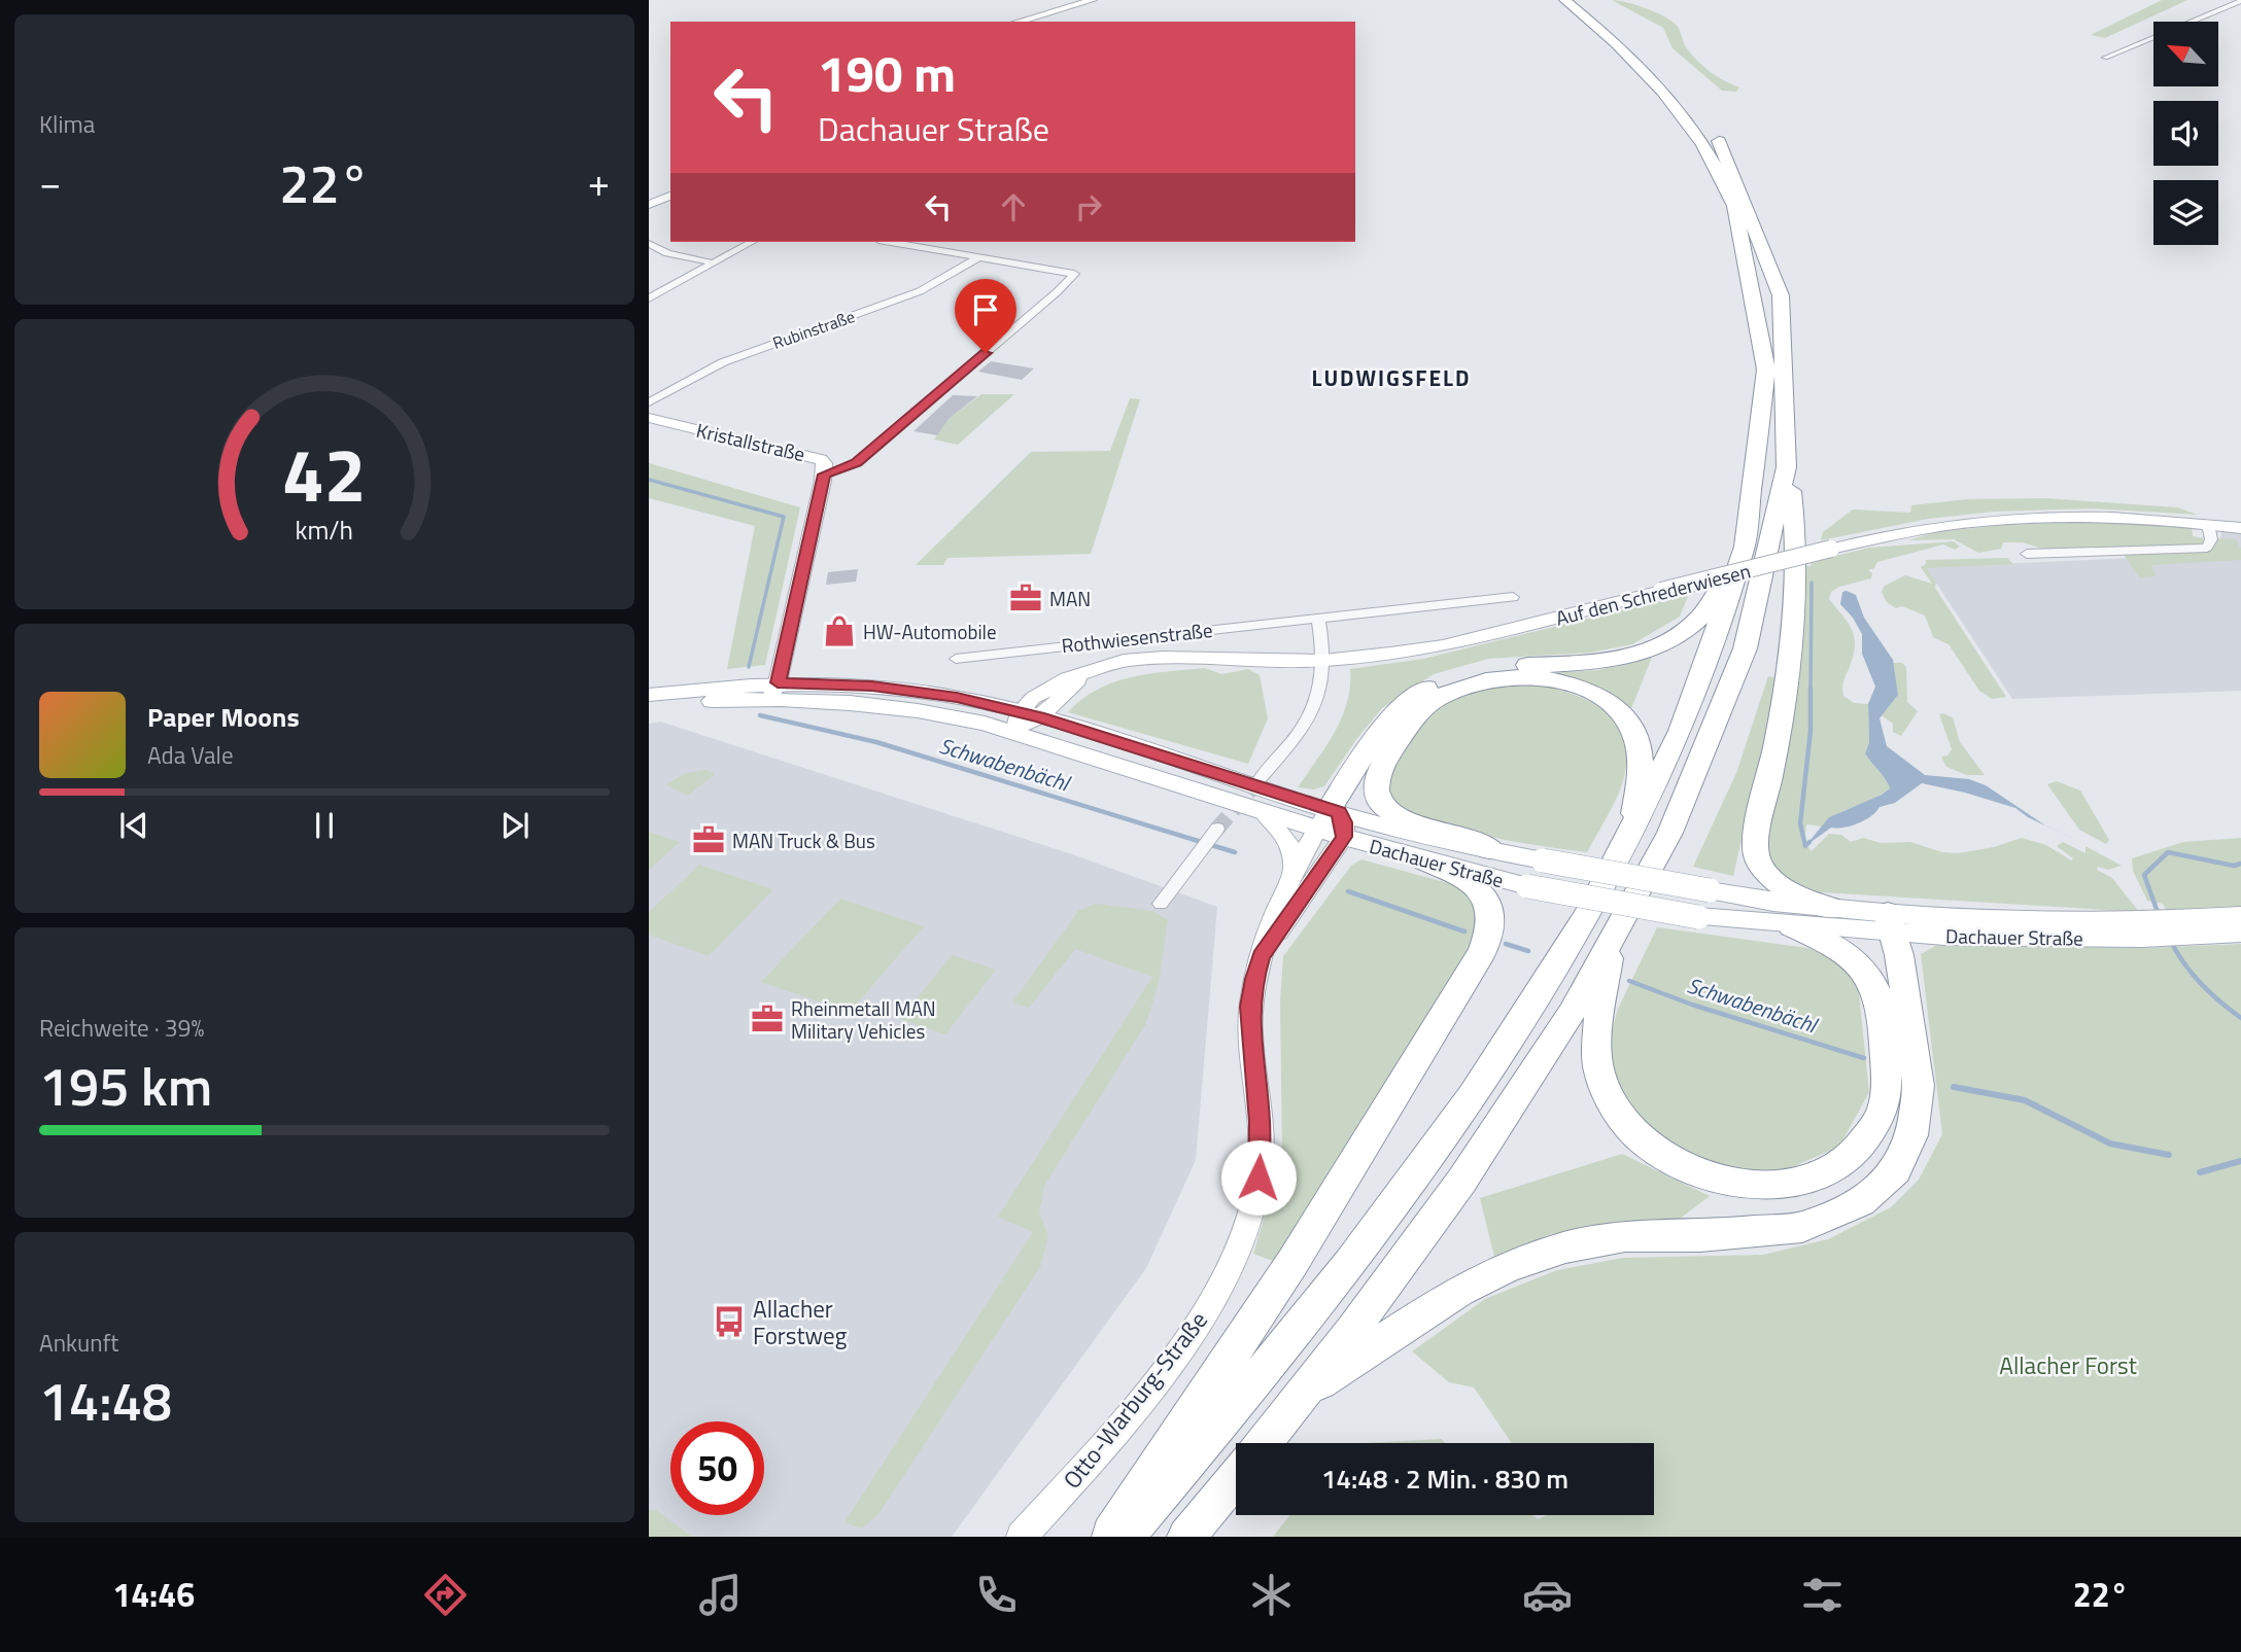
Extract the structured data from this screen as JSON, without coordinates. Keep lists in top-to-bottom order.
{
  "streets": {
    "main road": ["Dachauer Straße"],
    "street": [
      "Rubinstraße",
      "Kristallstraße",
      "Auf den Schrederwiesen",
      "Rothwiesenstraße",
      "Otto-Warburg-Straße"
    ]
  },
  "crossings": [
    ["Kristallstraße", "Dachauer Straße"],
    ["Auf den Schrederwiesen", "Dachauer Straße"],
    ["Dachauer Straße", "Otto-Warburg-Straße"]
  ],
  "districts": ["LUDWIGSFELD"],
  "water": ["Schwabenbächl"],
  "parks": ["Allacher Forst"],
  "places": {
    "office": ["MAN", "MAN Truck & Bus", "Rheinmetall MAN Military Vehicles"],
    "shop": ["HW-Automobile"],
    "bus stop": ["Allacher Forstweg"]
  },
  "north": "top left",
  "page": {
    "tile": [
      "Klima",
      ["Reichweite · 39%", "195 km"],
      ["Ankunft", "14:48"]
    ],
    "turn": ["190 m", "Dachauer Straße"],
    "heat": ["−", "22°", "+"],
    "song": ["Paper Moons", "Ada Vale"],
    "limit": "50",
    "trip": "14:48 · 2 Min. · 830 m",
    "tabs": ["14:46", "22°"],
    "gauge": ["42", "km/h"]
  }
}
